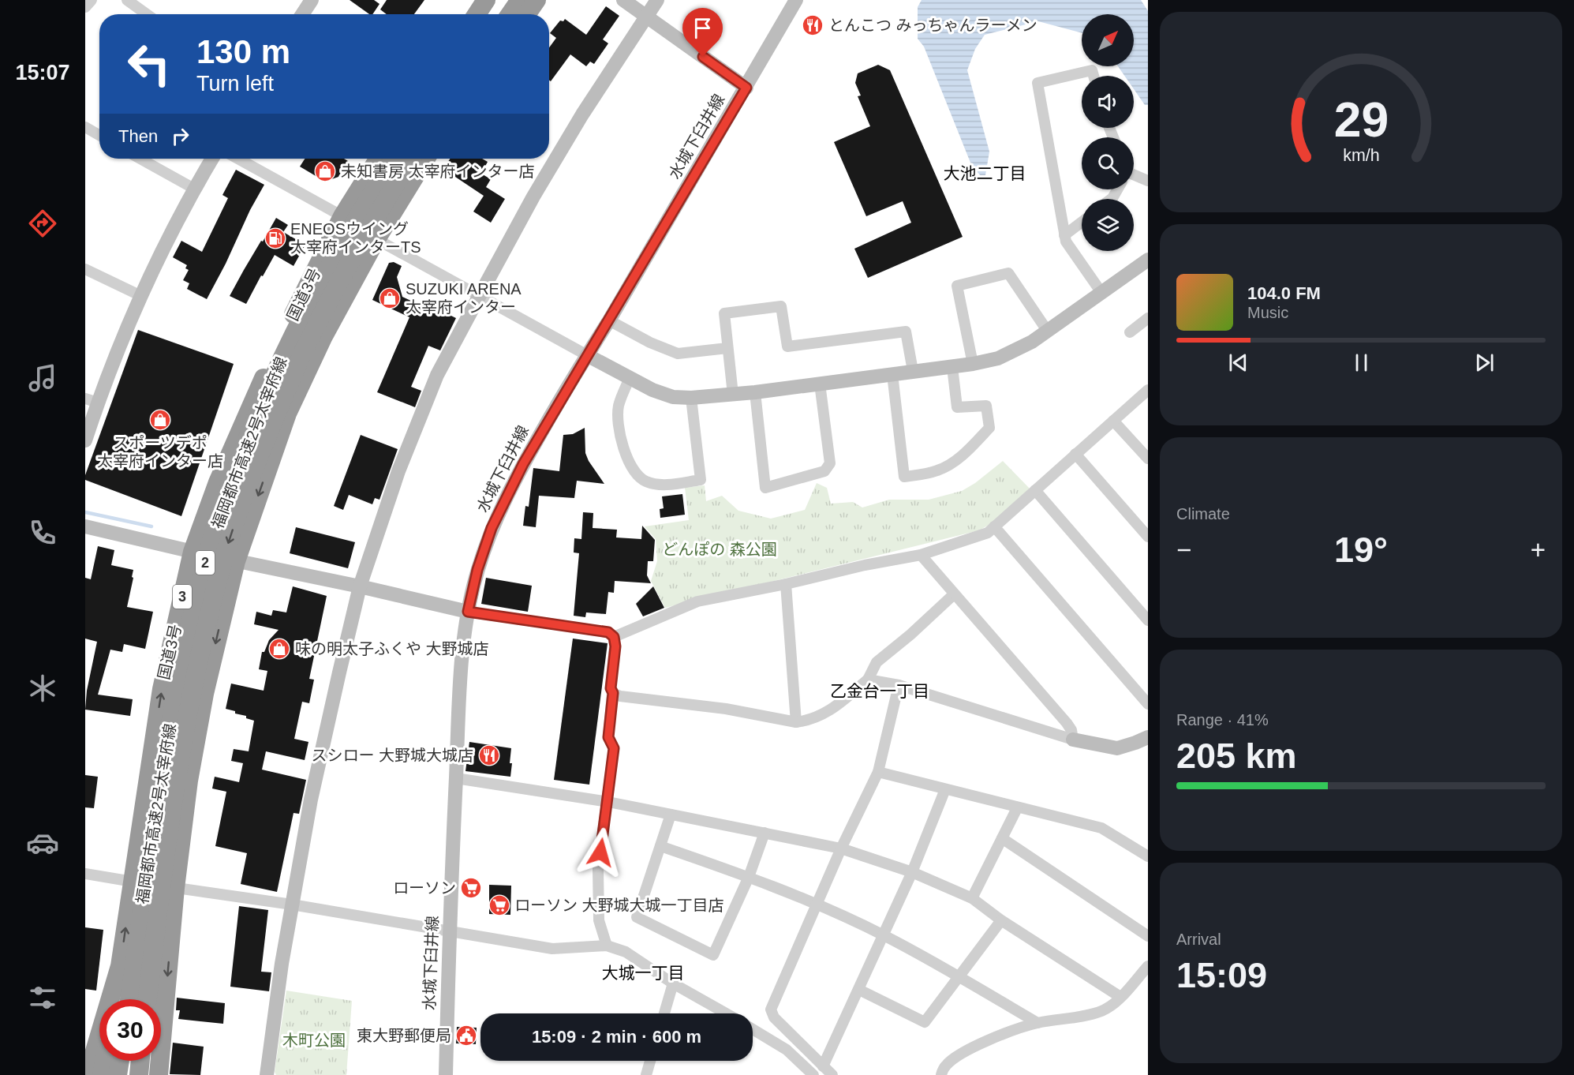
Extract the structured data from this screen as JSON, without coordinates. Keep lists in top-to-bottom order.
{
  "streets": {
    "highway": [
      "国道3号",
      "福岡都市高速2号太宰府線",
      "2",
      "3"
    ],
    "street": ["水城下臼井線"]
  },
  "districts": ["大池二丁目", "乙金台一丁目", "大城一丁目"],
  "parks": ["どんぽの 森公園", "木町公園"],
  "places": {
    "restaurant": ["とんこつ みっちゃんラーメン", "スシロー 大野城大城店"],
    "shop": [
      "未知書房 太宰府インター店",
      "SUZUKI ARENA 太宰府インター",
      "スポーツデポ 太宰府インター店",
      "味の明太子ふくや 大野城店"
    ],
    "fuel station": ["ENEOSウイング 太宰府インターTS"],
    "supermarket": ["ローソン", "ローソン 大野城大城一丁目店"],
    "public building": ["東大野郵便局"]
  },
  "north": "top right",
  "page": {
    "tabs": "15:07",
    "turn": ["130 m", "Turn left"],
    "then": "Then",
    "song": ["104.0 FM", "Music"],
    "tile": [
      "Climate",
      ["Range · 41%", "205 km"],
      ["Arrival", "15:09"]
    ],
    "heat": ["−", "19°", "+"],
    "limit": "30",
    "trip": "15:09 · 2 min · 600 m",
    "gauge": ["29", "km/h"]
  }
}
